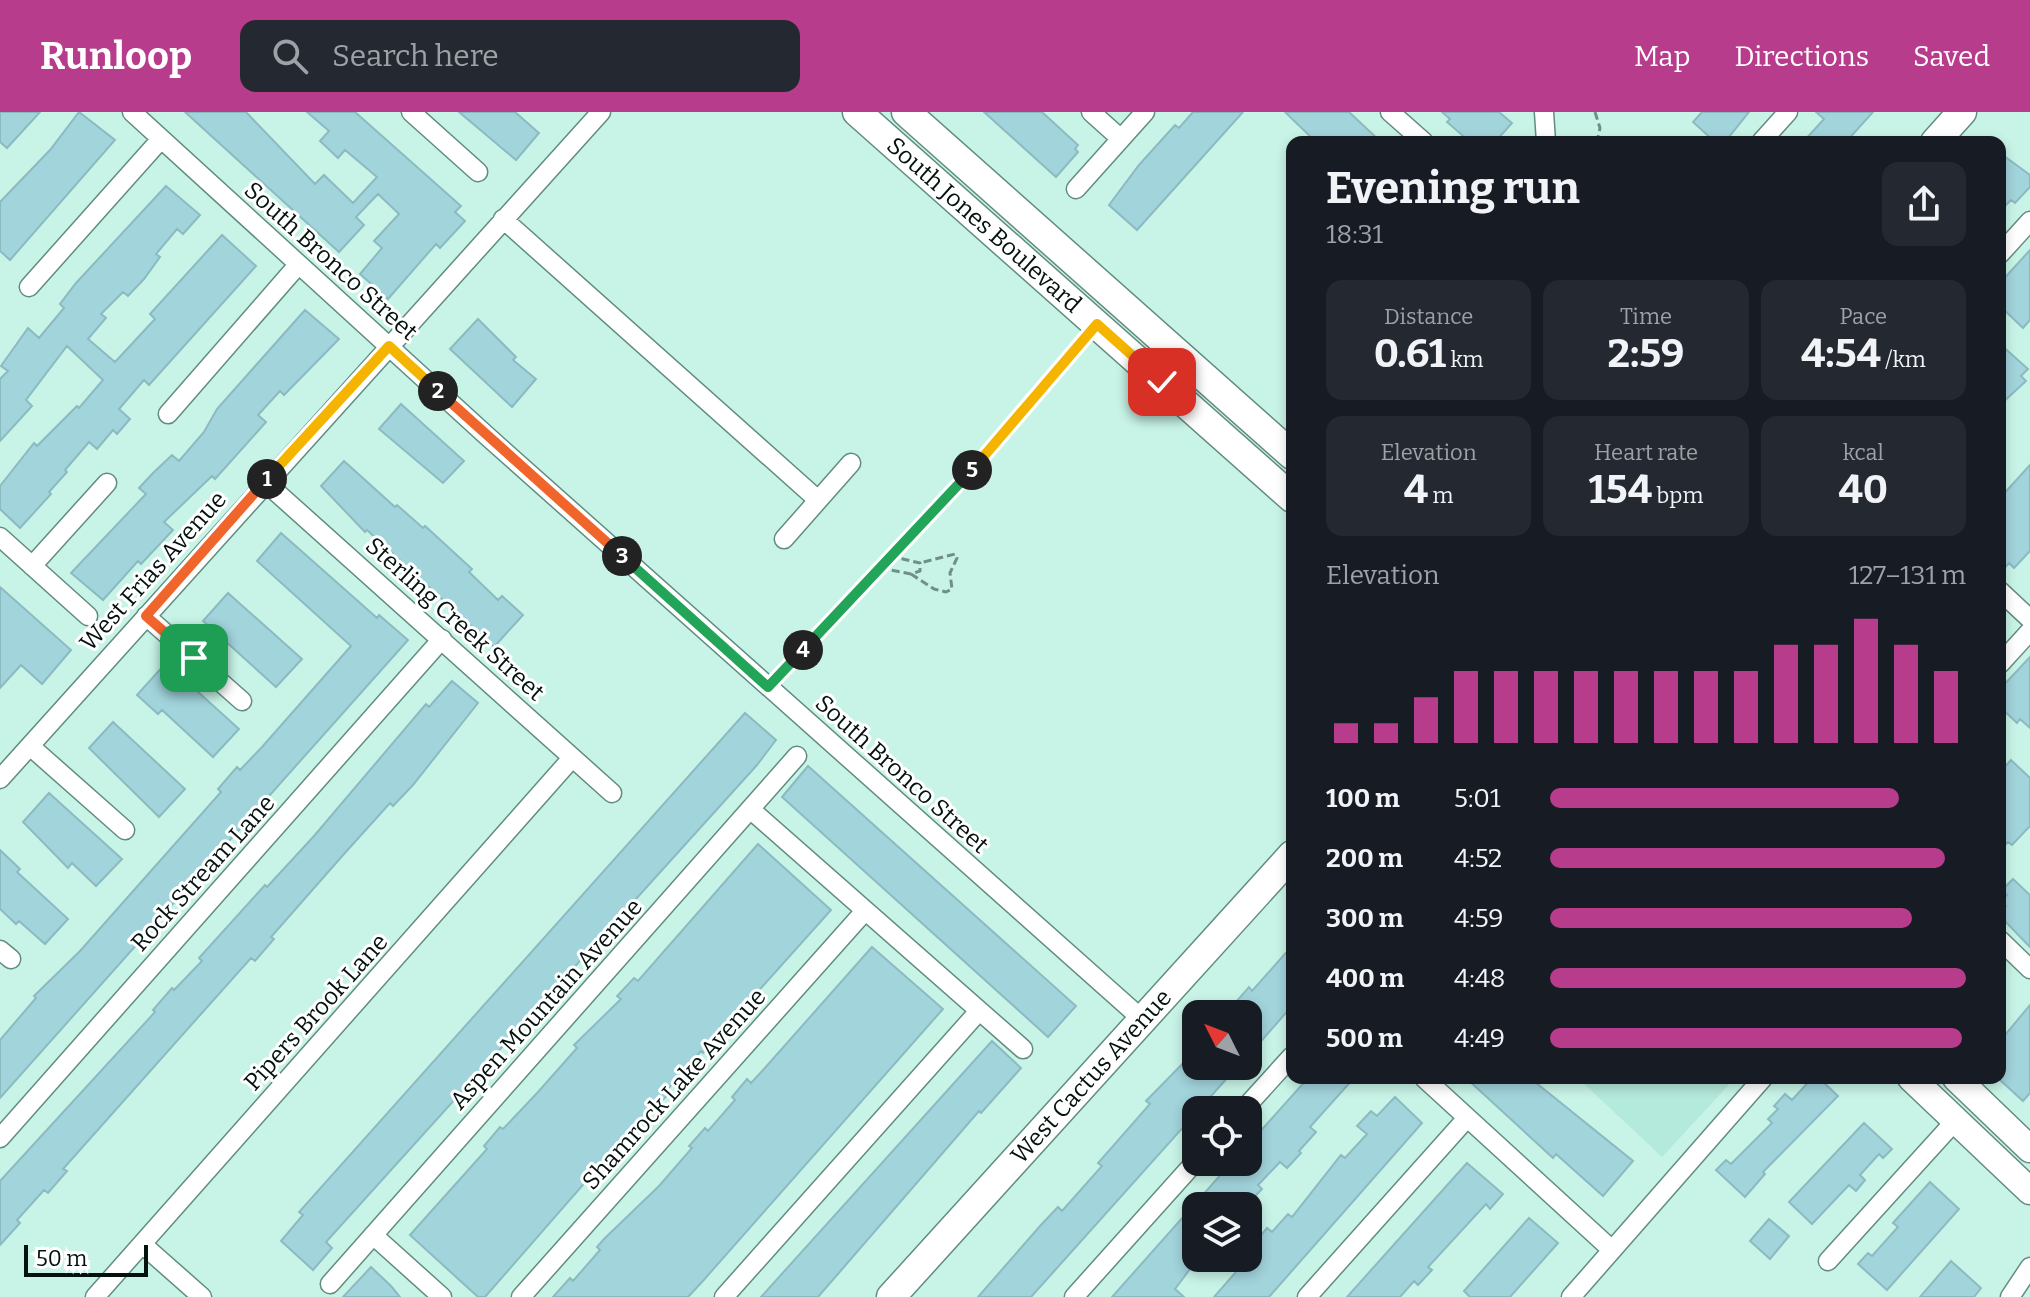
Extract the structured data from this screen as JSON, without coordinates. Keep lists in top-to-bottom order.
{
  "streets": {
    "main road": ["South Jones Boulevard", "West Cactus Avenue"],
    "street": [
      "South Bronco Street",
      "West Frias Avenue",
      "Sterling Creek Street",
      "Rock Stream Lane",
      "Aspen Mountain Avenue",
      "Pipers Brook Lane",
      "Shamrock Lake Avenue"
    ]
  },
  "crossings": [
    ["South Bronco Street", "West Frias Avenue"],
    ["South Bronco Street", "West Cactus Avenue"],
    ["West Frias Avenue", "Sterling Creek Street"],
    ["Sterling Creek Street", "Rock Stream Lane"],
    ["Sterling Creek Street", "Pipers Brook Lane"]
  ],
  "scale_bar": "50 m",
  "north": "top left",
  "page": {
    "header": "Runloop",
    "search": "Search here",
    "nav": ["Map", "Directions", "Saved"],
    "heading": ["Evening run", "18:31"],
    "stats": [
      ["Distance", "0.61 km"],
      ["Time", "2:59"],
      ["Pace", "4:54 /km"],
      ["Elevation", "4 m"],
      ["Heart rate", "154 bpm"],
      ["kcal", "40"]
    ],
    "pins": [
      "2",
      "5",
      "1",
      "3",
      "4"
    ],
    "chart": ["Elevation", "127–131 m"],
    "list": [
      {
        "name": "100 m",
        "note": "5:01"
      },
      {
        "name": "200 m",
        "note": "4:52"
      },
      {
        "name": "300 m",
        "note": "4:59"
      },
      {
        "name": "400 m",
        "note": "4:48"
      },
      {
        "name": "500 m",
        "note": "4:49"
      }
    ],
    "scale": "50 m"
  }
}
